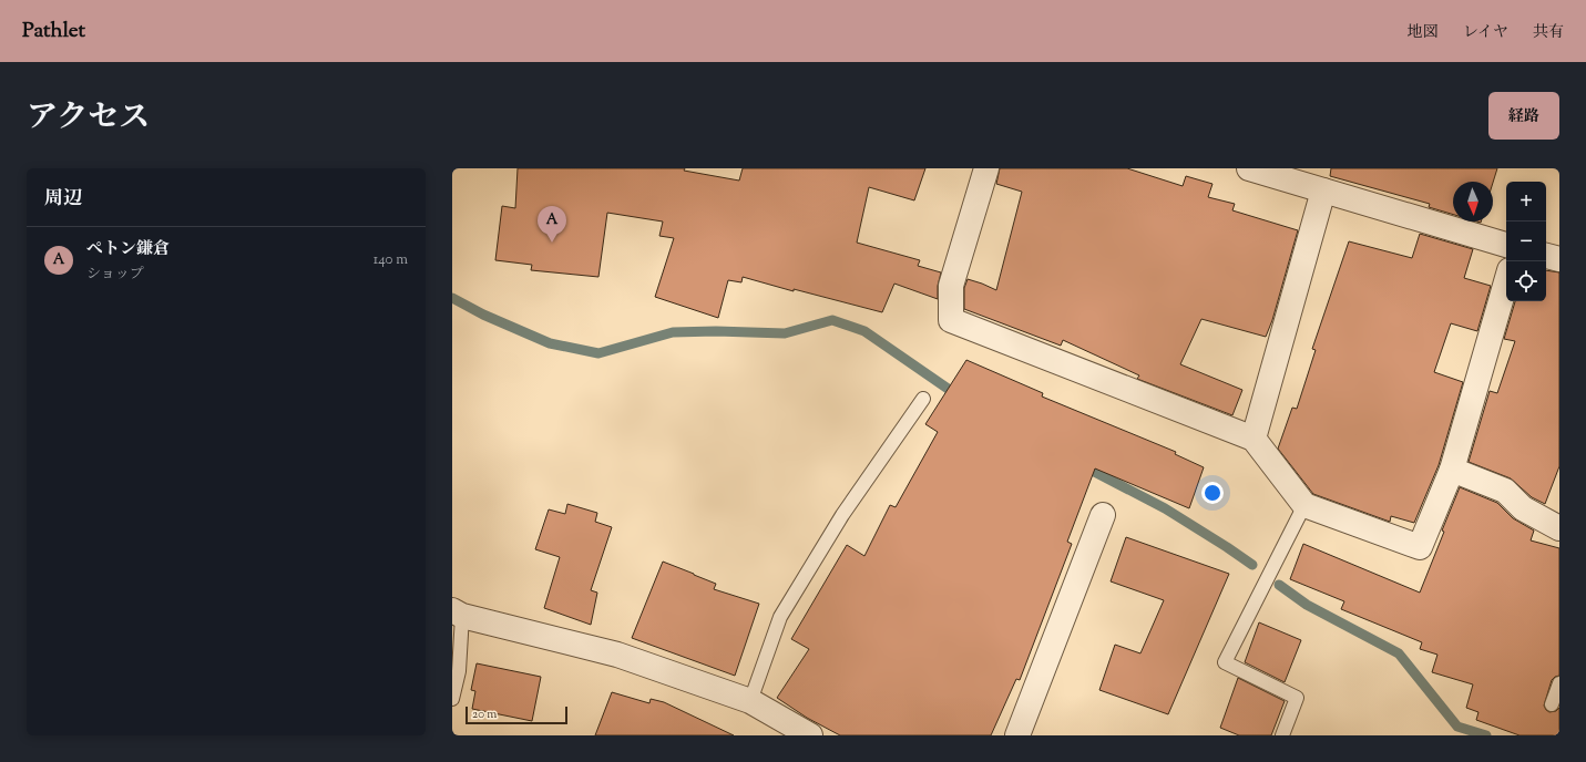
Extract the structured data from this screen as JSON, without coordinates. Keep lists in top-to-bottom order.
{
  "scale_bar": "20 m",
  "north": "bottom",
  "page": {
    "header": "Pathlet",
    "nav": ["地図", "レイヤ", "共有"],
    "title": "アクセス",
    "buttons": "経路",
    "heading": "周辺",
    "map_buttons": ["+", "−"],
    "pins": "A",
    "list": [
      {
        "mark": "A",
        "name": "ペトン鎌倉",
        "note": "ショップ",
        "value": "140 m"
      }
    ],
    "scale": "20 m"
  }
}
